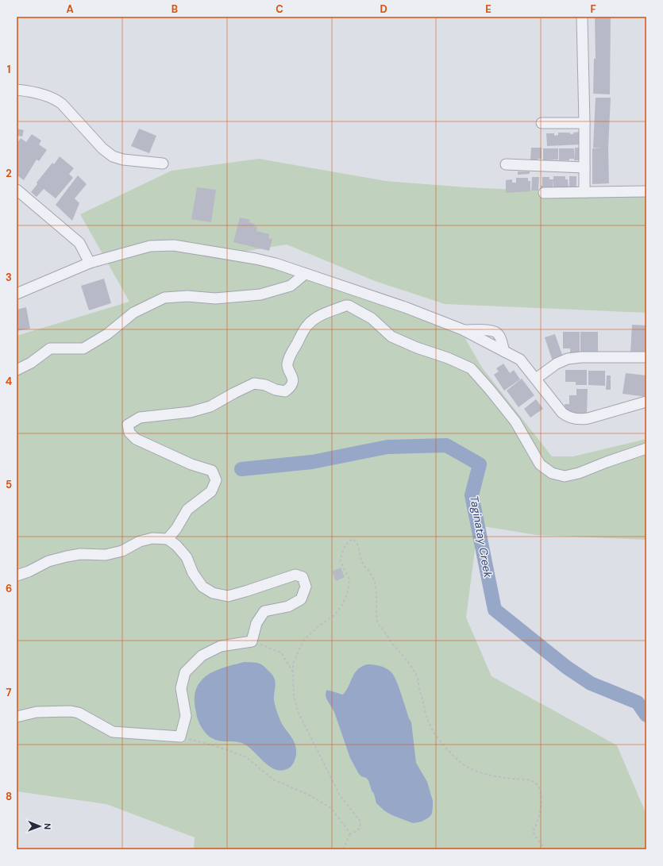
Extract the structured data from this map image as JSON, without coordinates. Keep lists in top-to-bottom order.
{
  "water": ["Taginatay Creek"],
  "north": "right",
  "grid": {
    "columns": [
      "A",
      "B",
      "C",
      "D",
      "E",
      "F"
    ],
    "rows": [
      "1",
      "2",
      "3",
      "4",
      "5",
      "6",
      "7",
      "8"
    ]
  }
}
